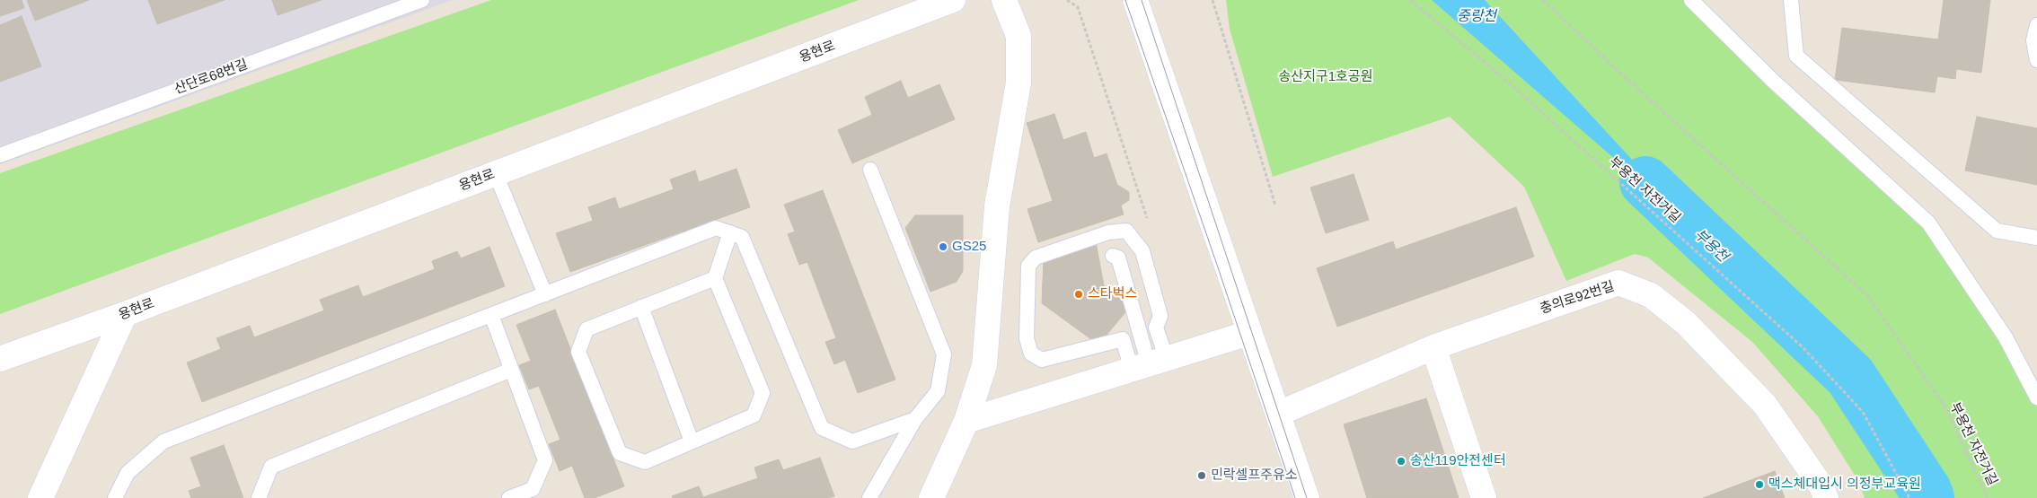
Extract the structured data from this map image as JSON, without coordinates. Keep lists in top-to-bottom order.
{
  "streets": {
    "street": ["용현로", "충의로92번길"],
    "lane": ["산단로68번길"],
    "path": ["부용천 자전거길"]
  },
  "water": ["중랑천", "부용천"],
  "parks": ["송산지구1호공원"],
  "places": [
    "GS25",
    "스타벅스",
    "송산119안전센터",
    "민락셀프주유소",
    "맥스체대입시 의정부교육원"
  ]
}
